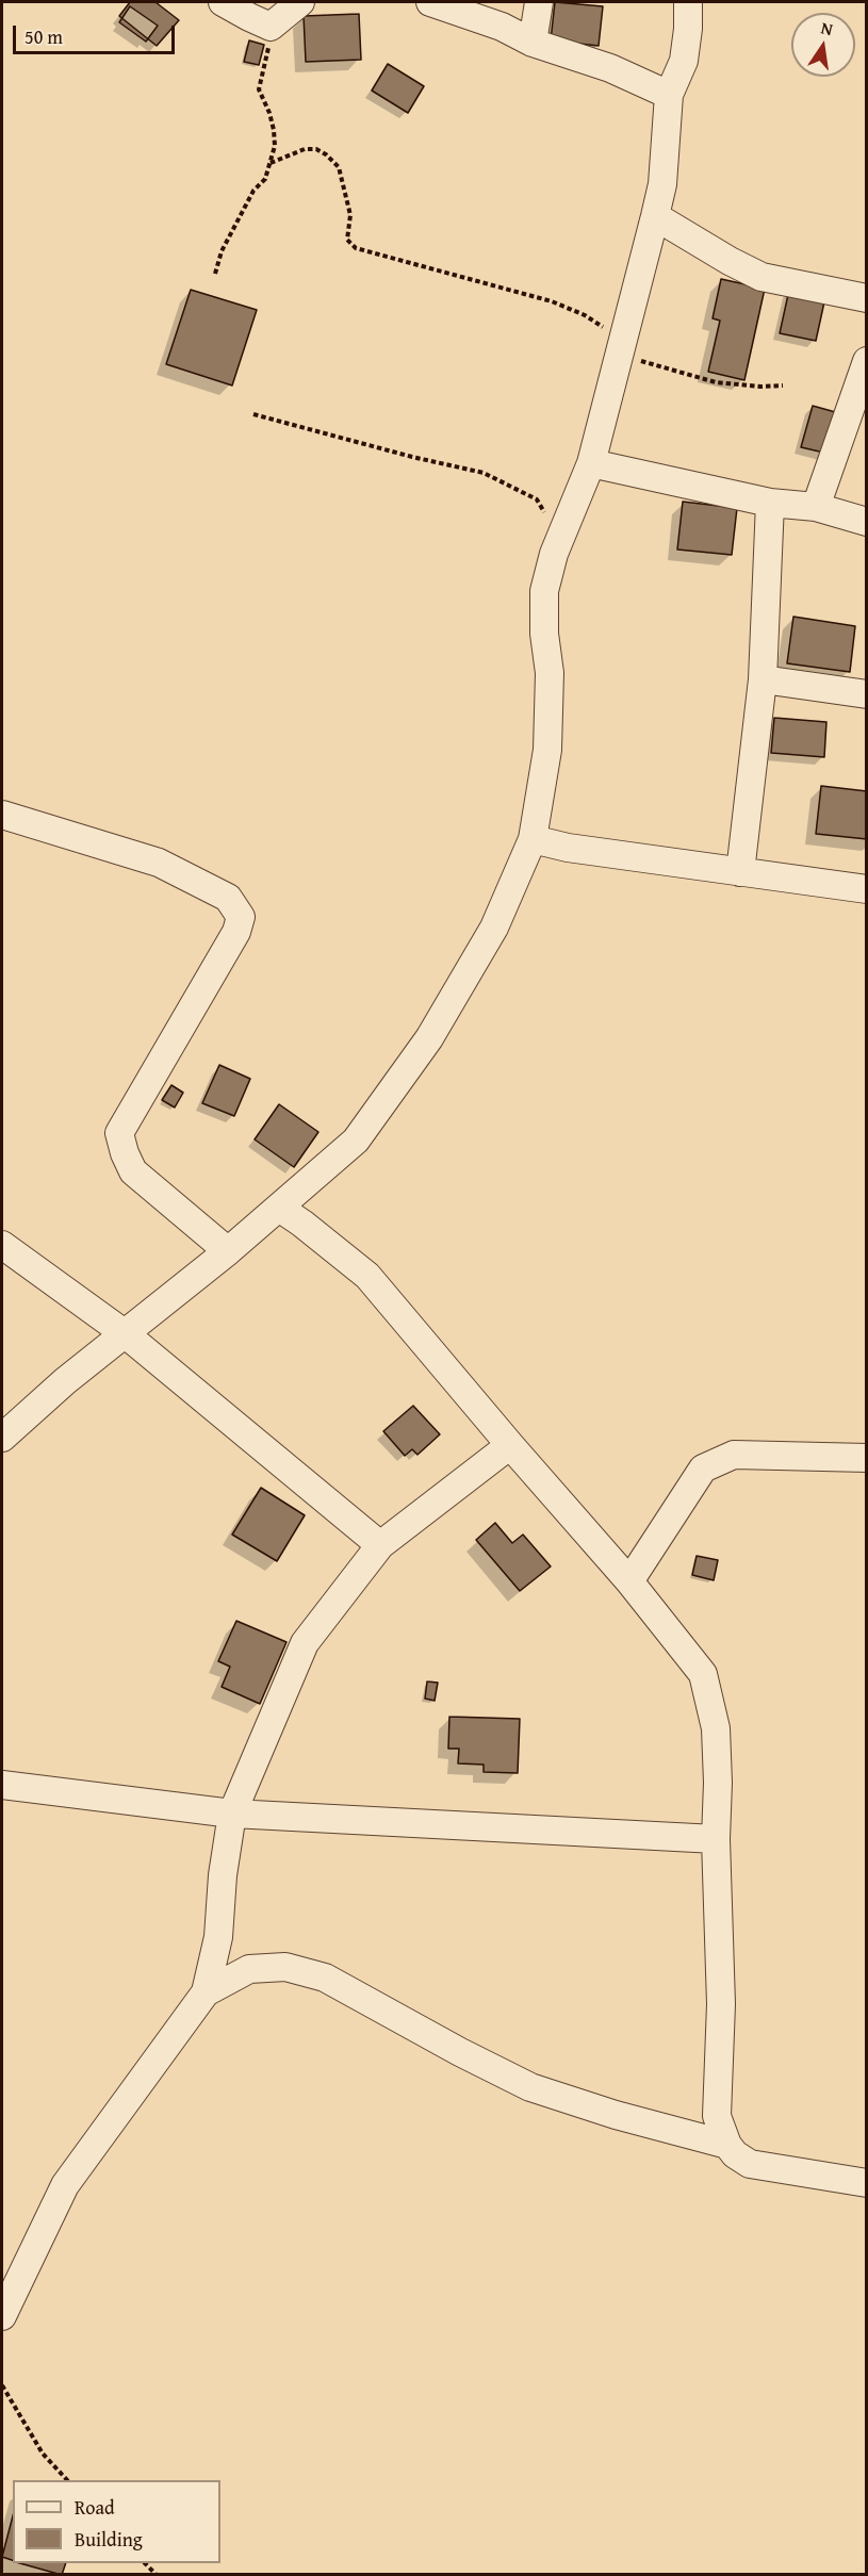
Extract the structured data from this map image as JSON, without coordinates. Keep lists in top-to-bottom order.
{
  "legend": ["Road", "Building"],
  "scale_bar": "50 m",
  "north": "top"
}
